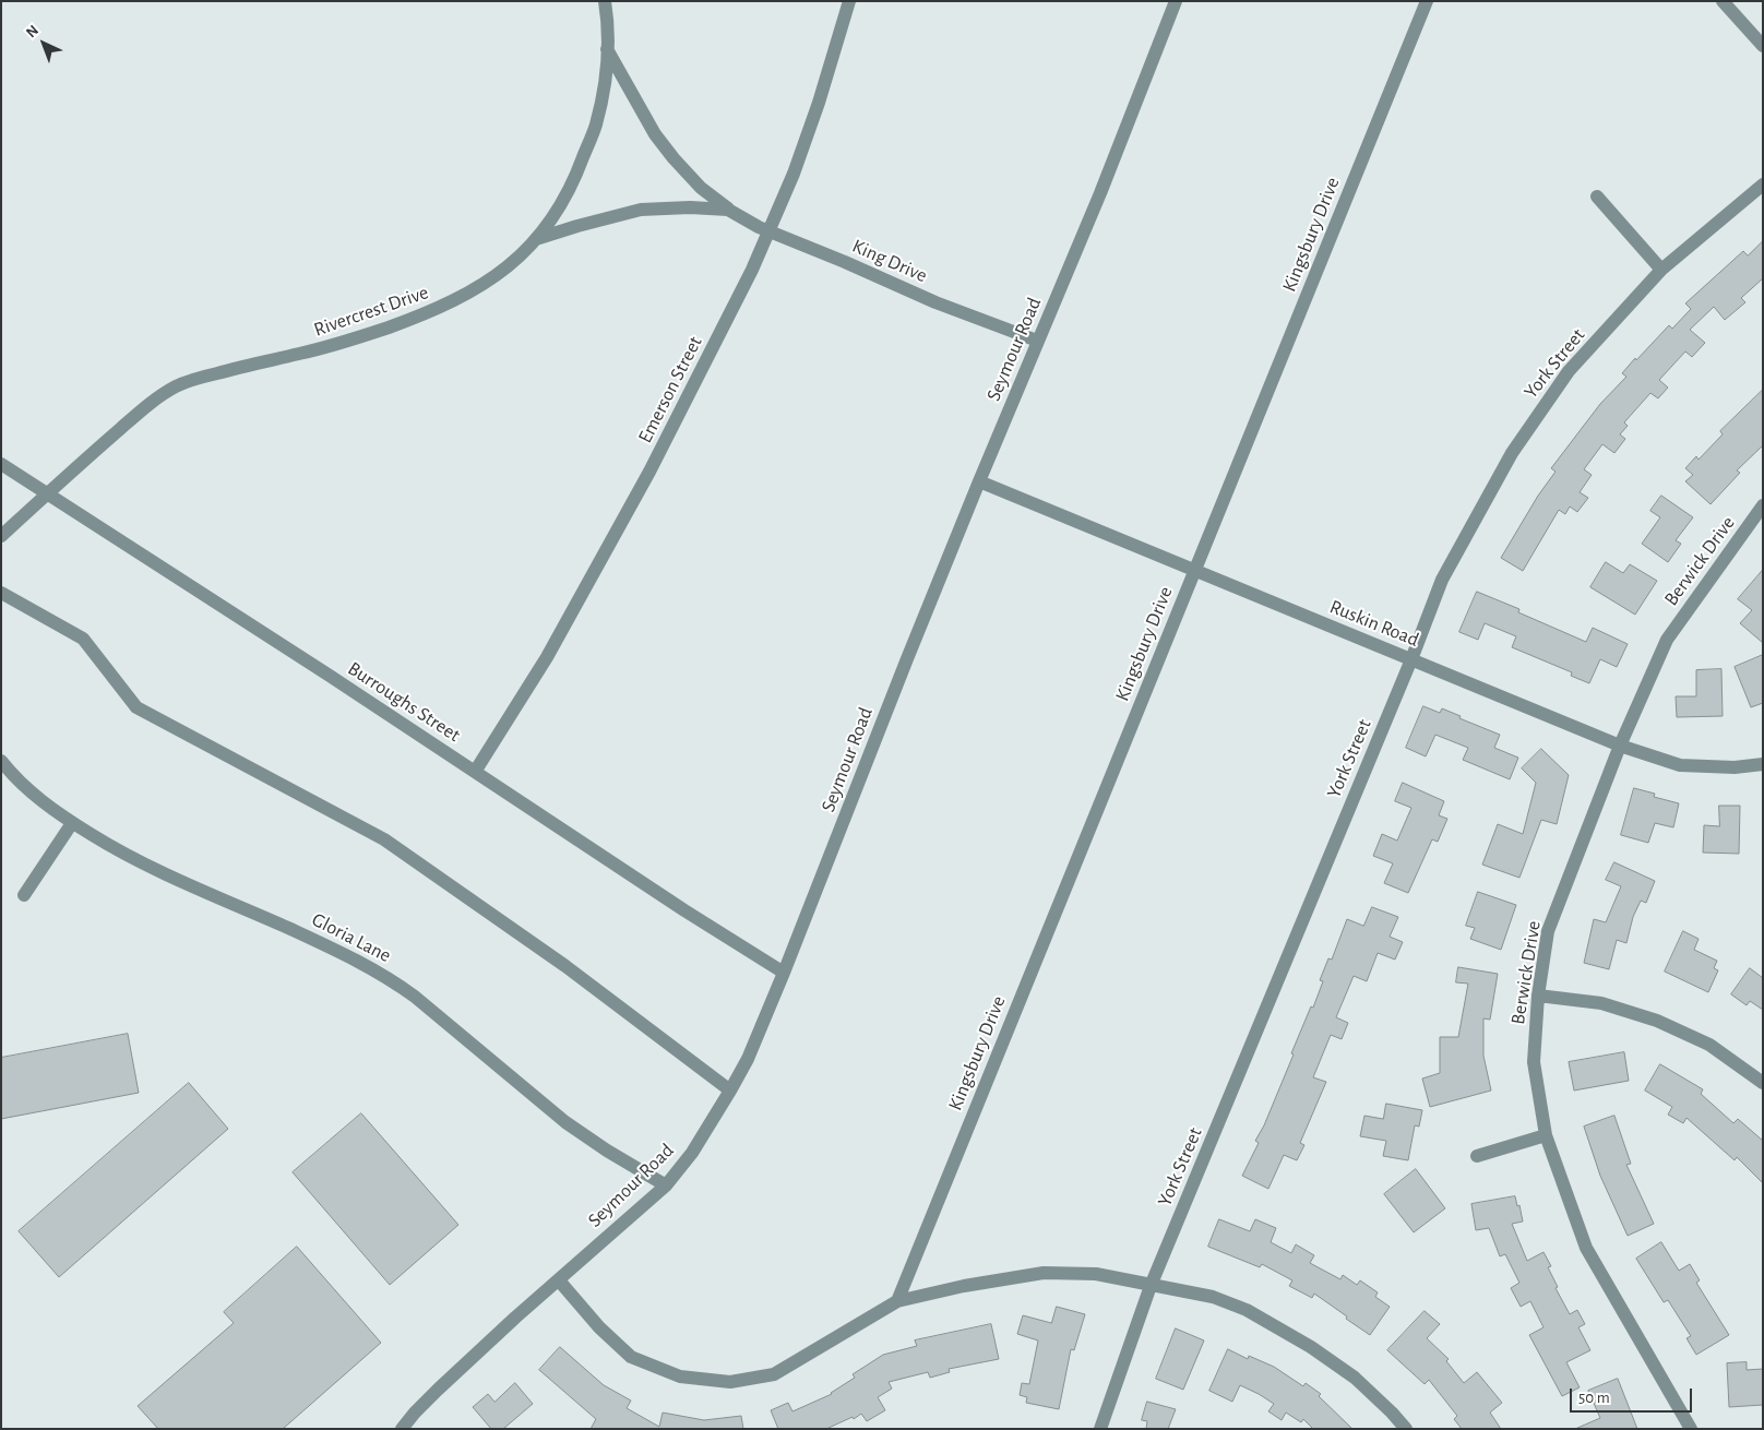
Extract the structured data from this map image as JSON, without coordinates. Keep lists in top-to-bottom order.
{
  "streets": {
    "street": [
      "Kingsbury Drive",
      "King Drive",
      "Rivercrest Drive",
      "Seymour Road",
      "York Street",
      "Emerson Street",
      "Berwick Drive",
      "Ruskin Road",
      "Burroughs Street",
      "Gloria Lane"
    ]
  },
  "crossings": [
    ["Kingsbury Drive", "Ruskin Road"],
    ["King Drive", "Rivercrest Drive"],
    ["King Drive", "Seymour Road"],
    ["King Drive", "Emerson Street"],
    ["Rivercrest Drive", "Burroughs Street"],
    ["Seymour Road", "Ruskin Road"],
    ["Seymour Road", "Burroughs Street"],
    ["Seymour Road", "Gloria Lane"],
    ["York Street", "Ruskin Road"],
    ["Emerson Street", "Burroughs Street"],
    ["Berwick Drive", "Ruskin Road"]
  ],
  "scale_bar": "50 m",
  "north": "top left"
}
